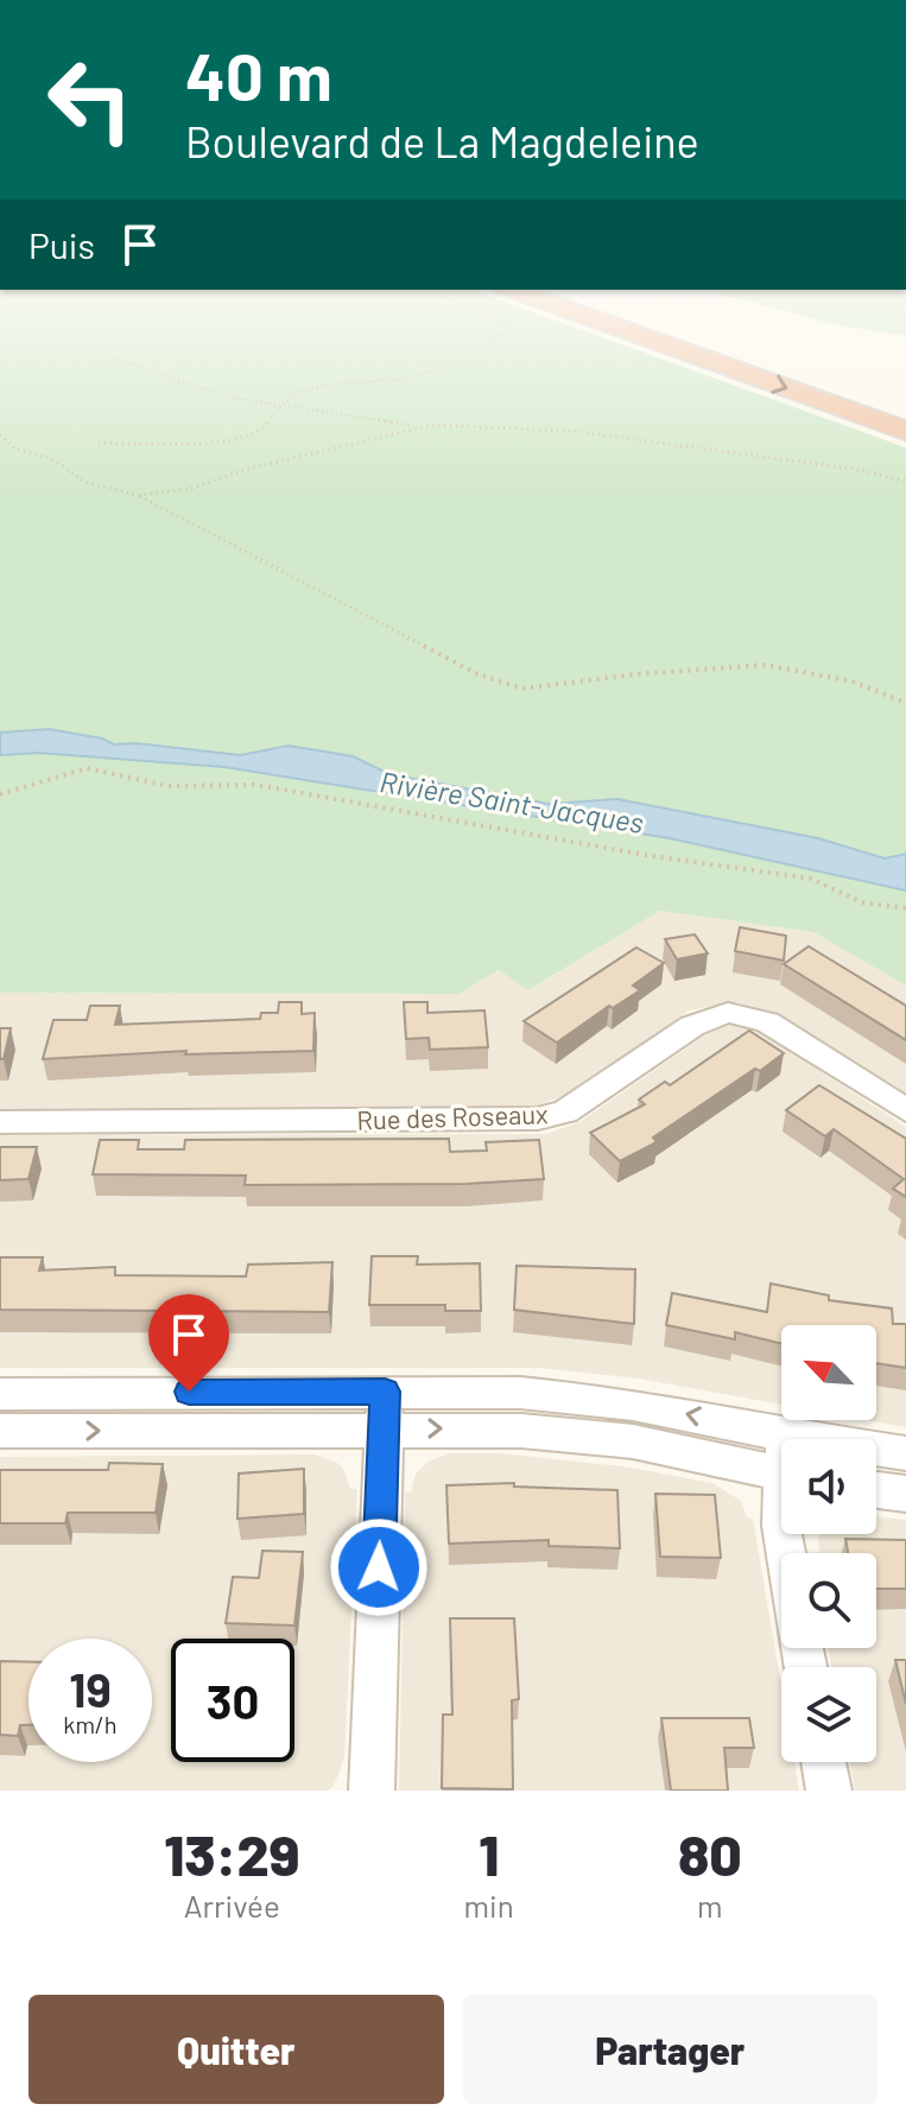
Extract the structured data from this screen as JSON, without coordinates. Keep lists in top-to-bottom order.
{
  "streets": {
    "street": ["Rue des Roseaux"]
  },
  "water": ["Rivière Saint-Jacques"],
  "north": "top left",
  "page": {
    "turn": ["40 m", "Boulevard de La Magdeleine"],
    "then": "Puis",
    "speed": "19 km/h",
    "limit": "30",
    "eta": [
      "13:29",
      "Arrivée",
      "1",
      "min",
      "80",
      "m"
    ],
    "buttons": ["Quitter", "Partager"]
  }
}
